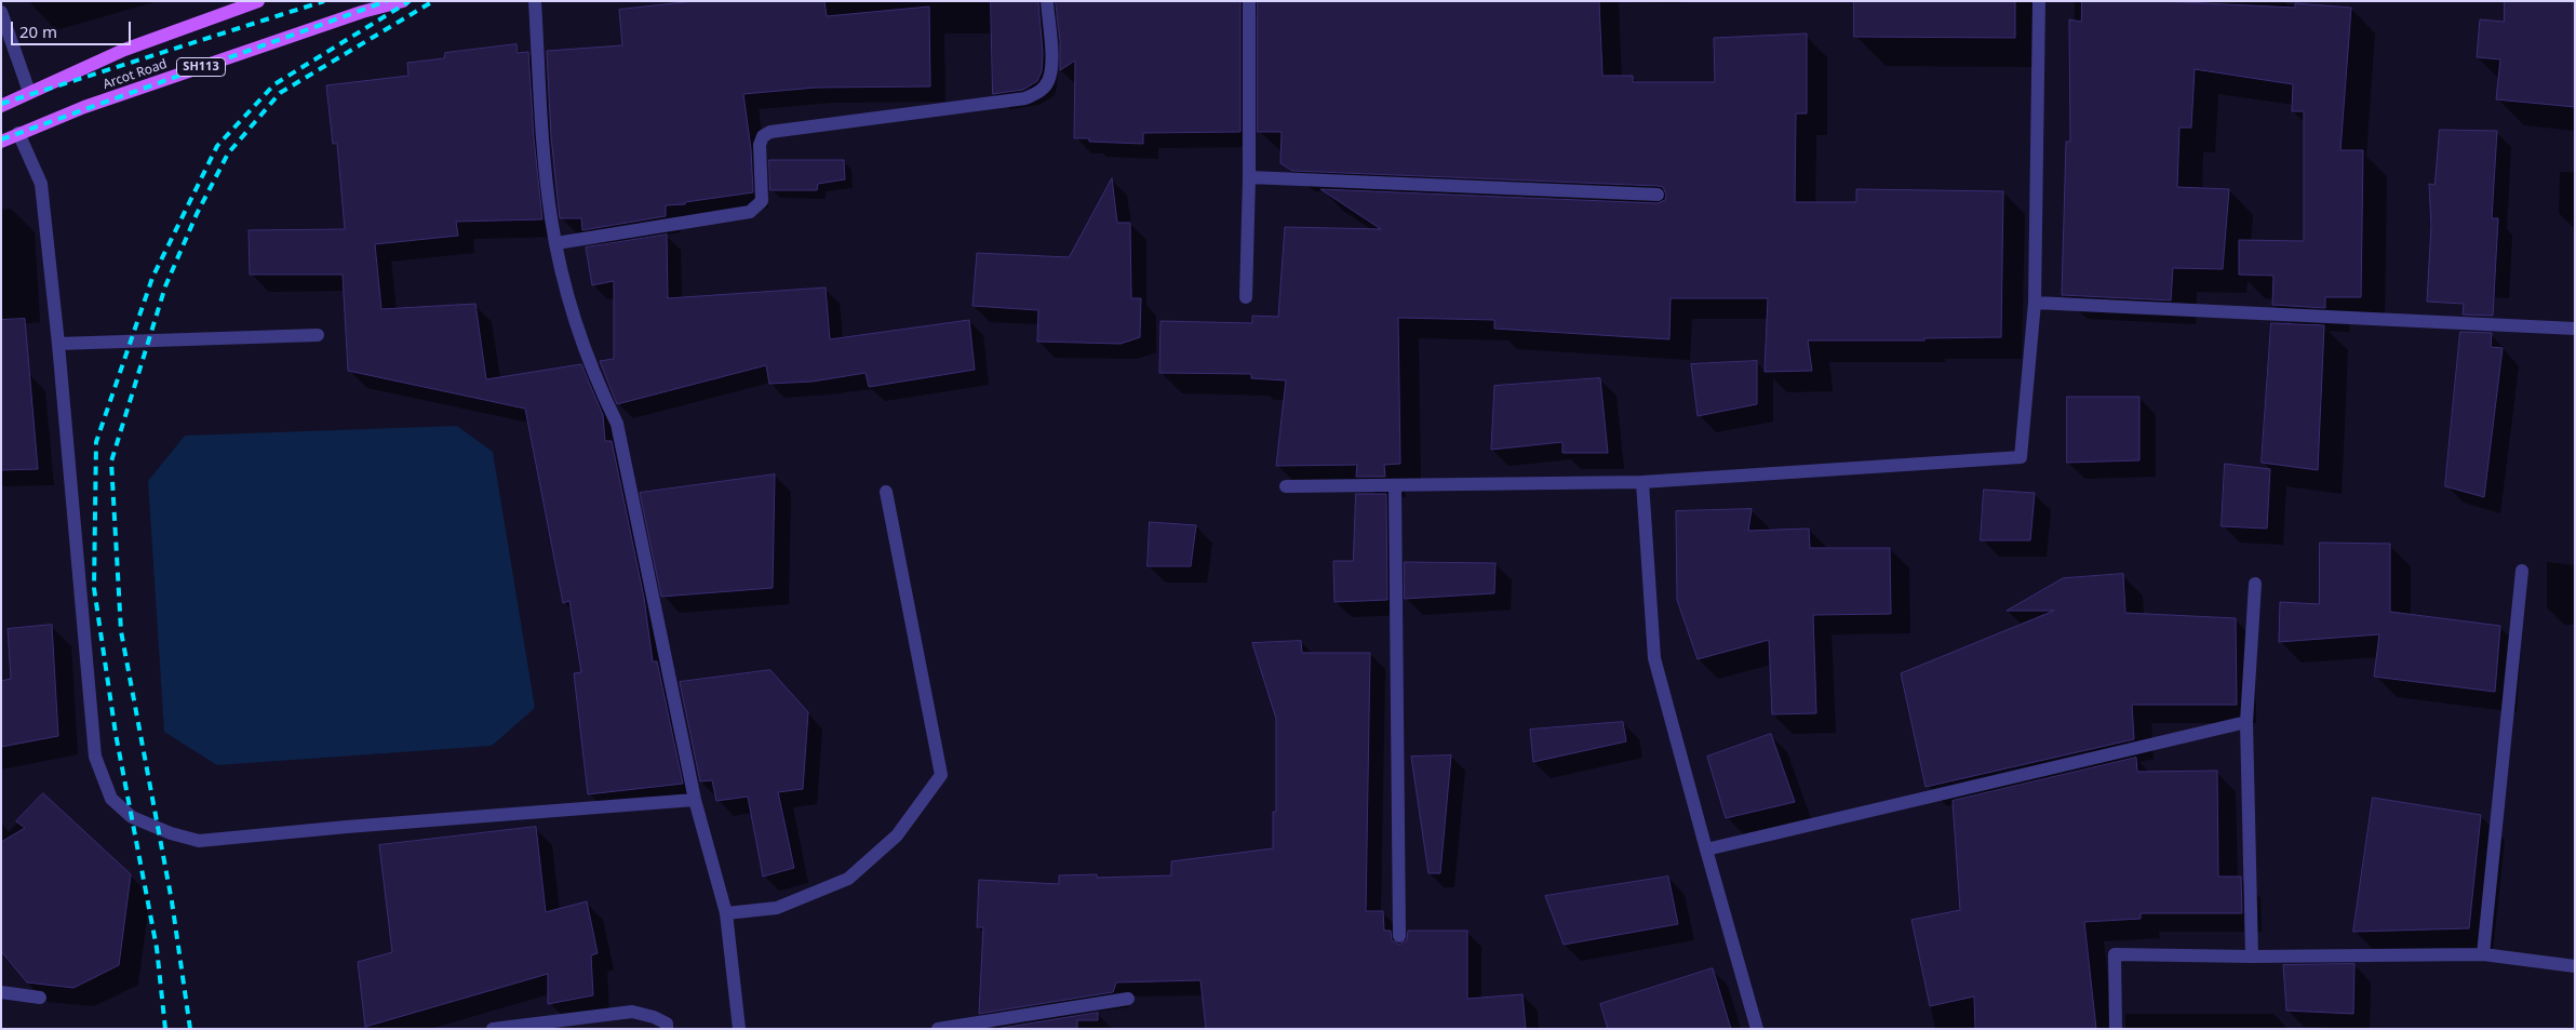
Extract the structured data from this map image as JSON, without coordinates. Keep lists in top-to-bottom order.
{
  "streets": {
    "main road": ["SH113", "Arcot Road"]
  },
  "scale_bar": "20 m"
}
